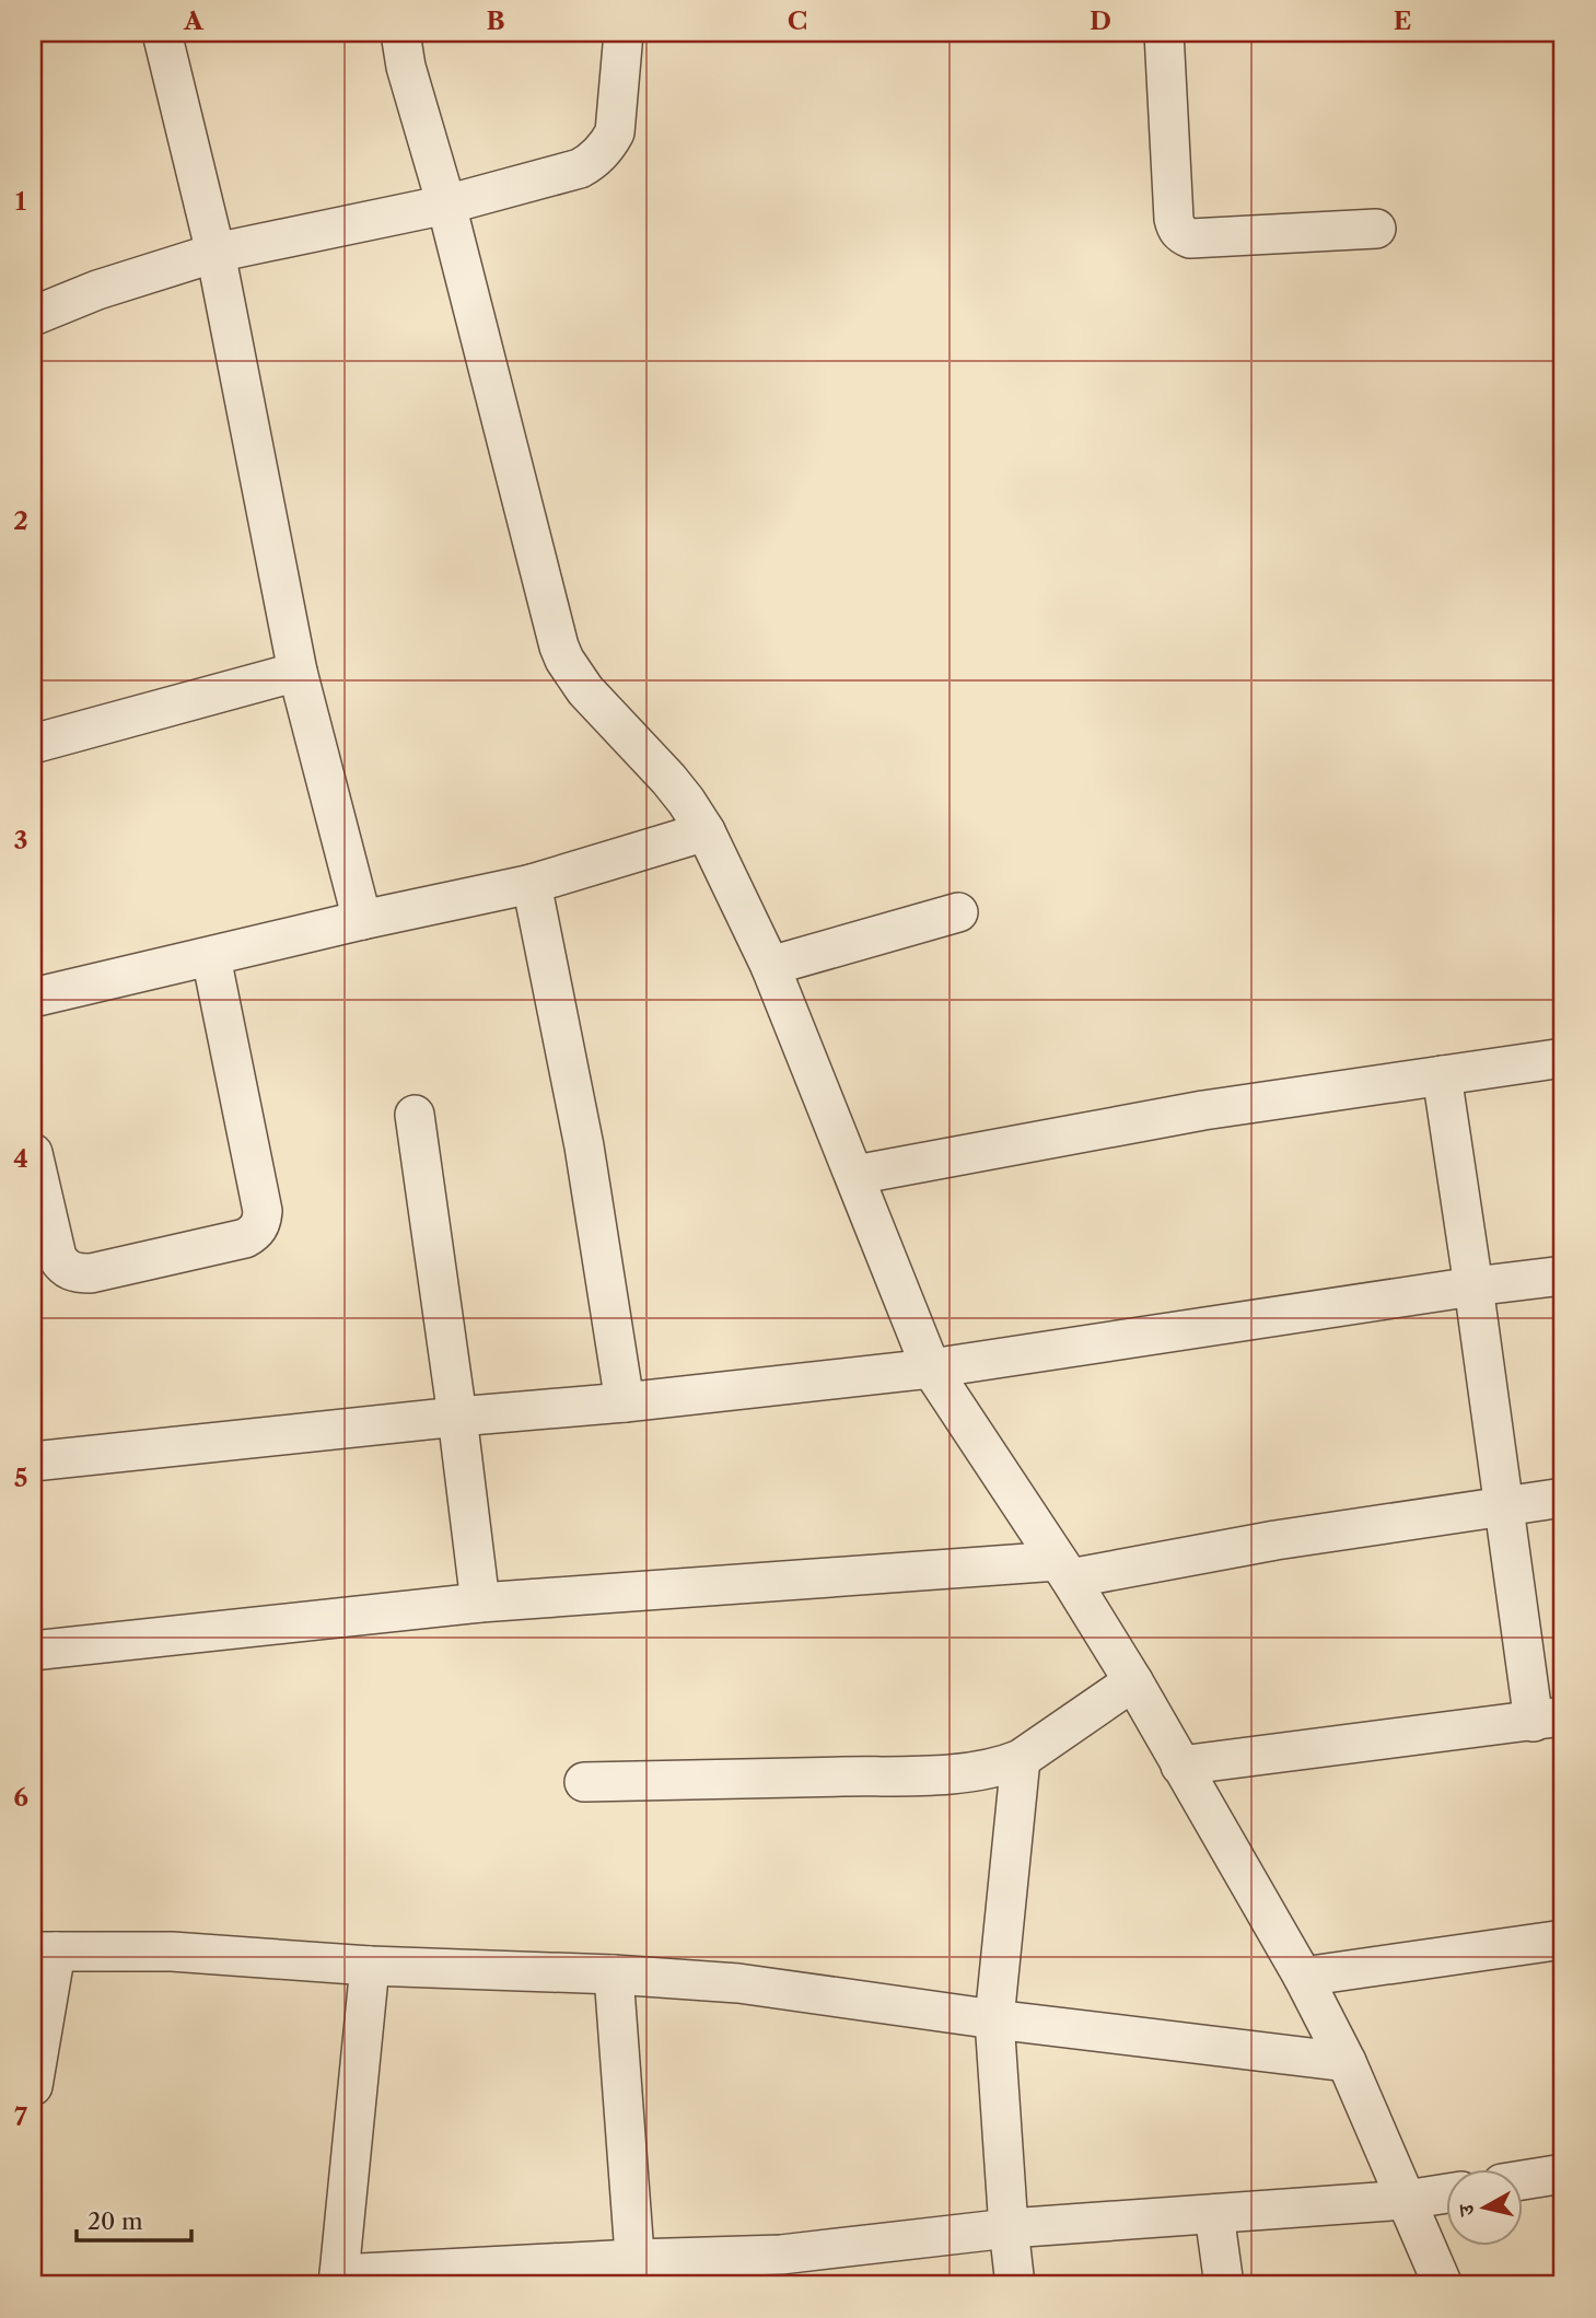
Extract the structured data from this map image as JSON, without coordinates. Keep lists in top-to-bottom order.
{
  "scale_bar": "20 m",
  "north": "left",
  "grid": {
    "columns": [
      "A",
      "B",
      "C",
      "D",
      "E"
    ],
    "rows": [
      "1",
      "2",
      "3",
      "4",
      "5",
      "6",
      "7"
    ]
  }
}
